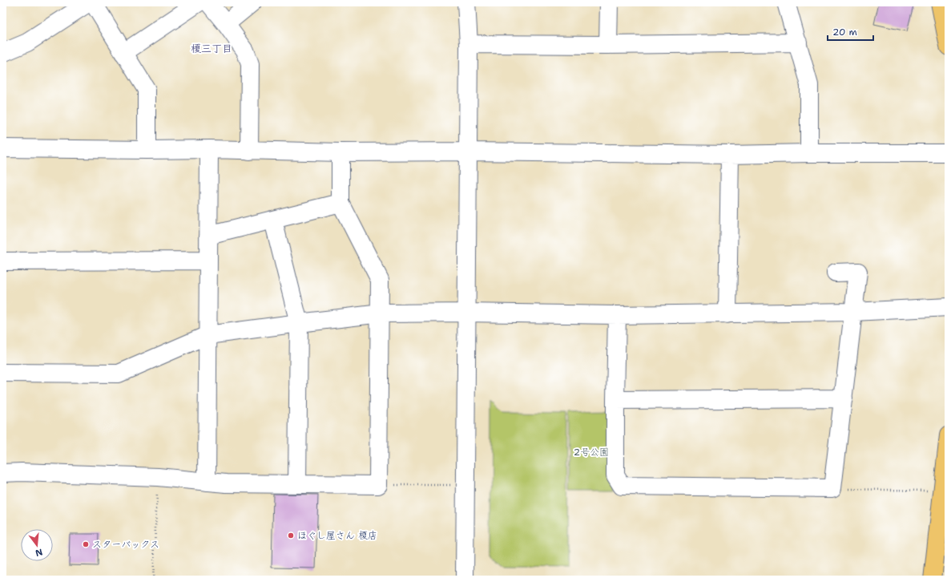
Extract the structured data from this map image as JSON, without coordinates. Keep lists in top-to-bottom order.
{
  "districts": ["榎三丁目"],
  "parks": ["2号公園"],
  "places": ["ほぐし屋さん 榎店", "スターバックス"],
  "scale_bar": "20 m",
  "north": "bottom"
}
